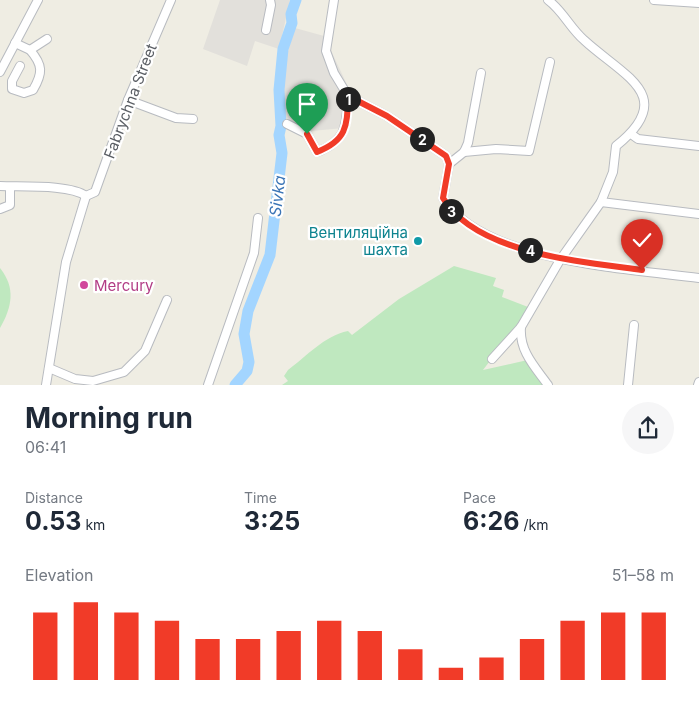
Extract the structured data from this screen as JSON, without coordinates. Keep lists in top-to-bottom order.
{
  "streets": {
    "street": ["Fabrychna Street"]
  },
  "water": ["Sivka"],
  "places": ["Вентиляційна шахта", "Mercury"],
  "page": {
    "pins": [
      "1",
      "2",
      "3",
      "4"
    ],
    "heading": ["Morning run", "06:41"],
    "stats": [
      ["Distance", "0.53 km"],
      ["Time", "3:25"],
      ["Pace", "6:26 /km"]
    ],
    "chart": ["Elevation", "51–58 m"]
  }
}
